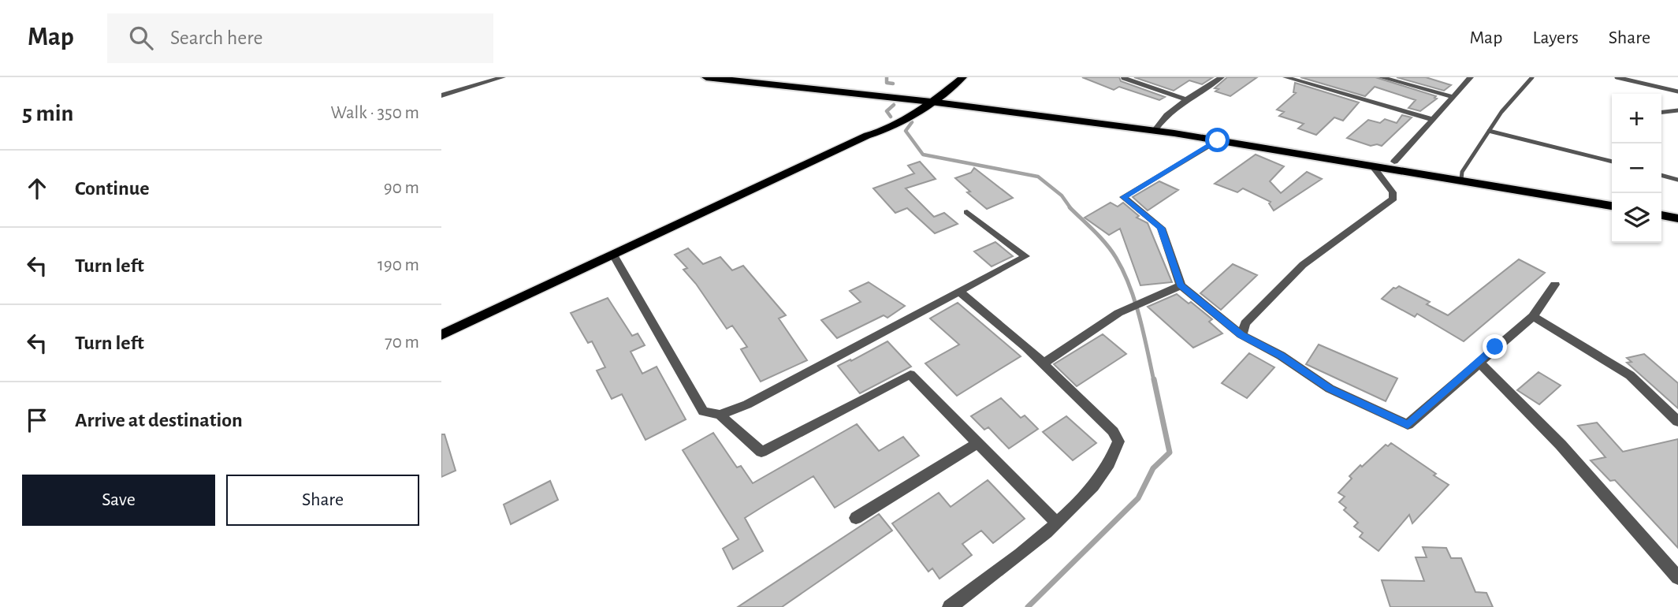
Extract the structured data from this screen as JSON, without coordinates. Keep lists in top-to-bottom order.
{
  "page": {
    "header": "Map",
    "search": "Search here",
    "nav": ["Map", "Layers", "Share"],
    "heading": ["5 min", "Walk · 350 m"],
    "map_buttons": ["+", "−"],
    "list": [
      ["Continue", "90 m"],
      ["Turn left", "190 m"],
      ["Turn left", "70 m"],
      "Arrive at destination"
    ],
    "buttons": ["Save", "Share"]
  }
}
